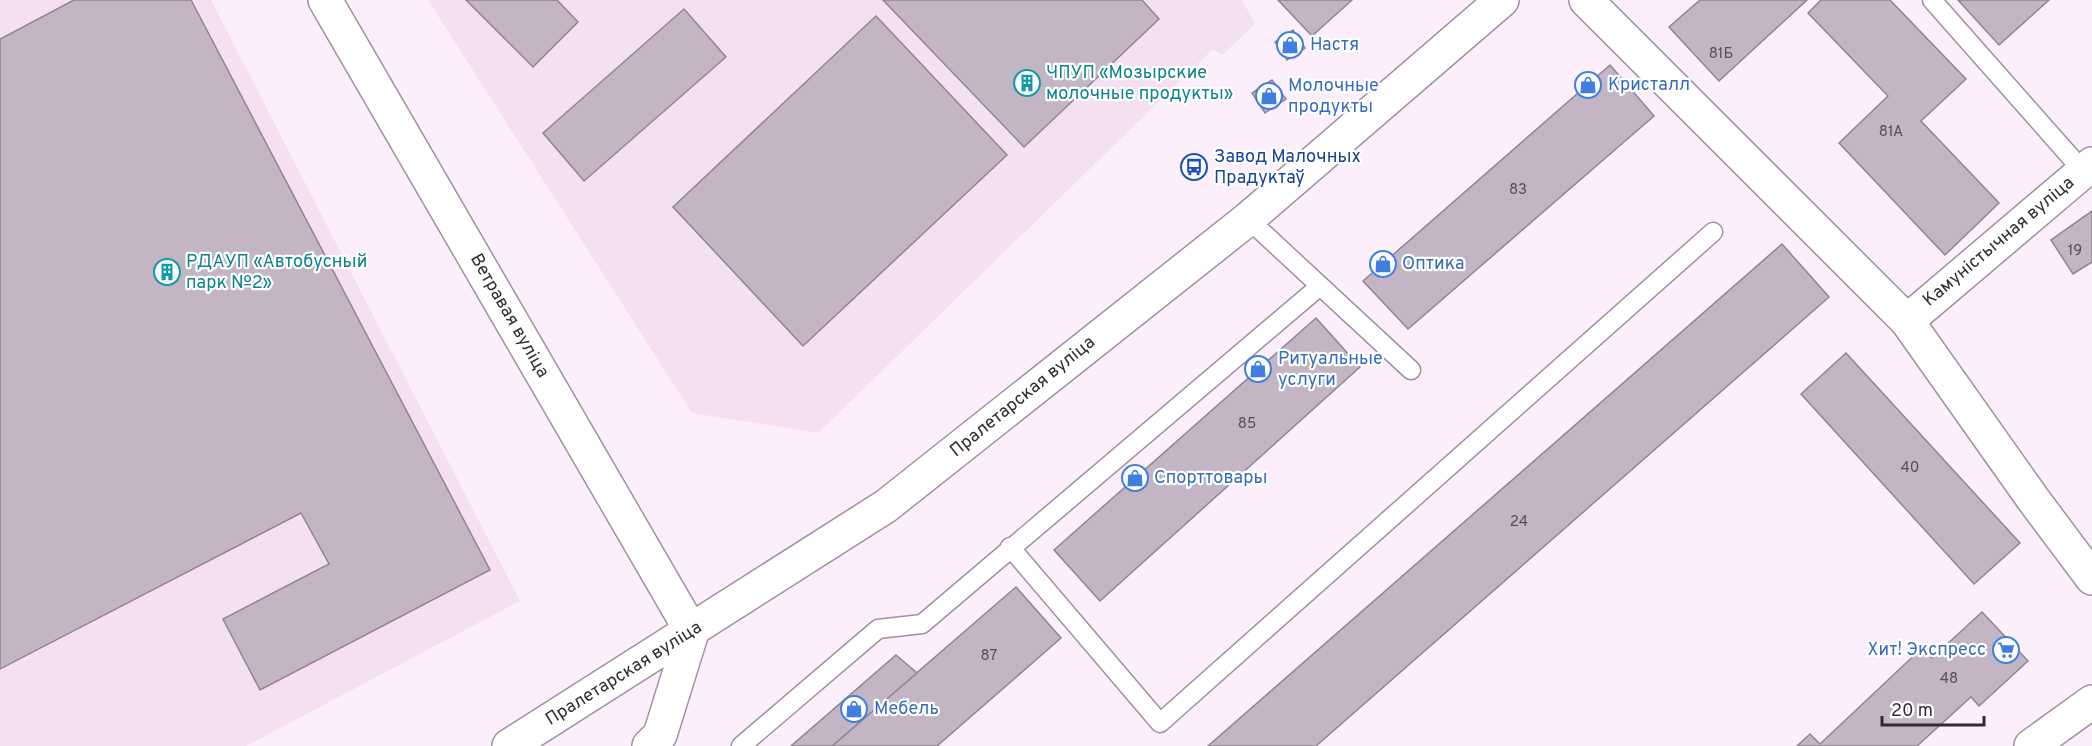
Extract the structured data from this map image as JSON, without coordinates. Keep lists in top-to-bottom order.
{
  "streets": {
    "street": ["Камуністычная вуліца", "Ветравая вуліца", "Пралетарская вуліца"]
  },
  "crossings": [
    ["Ветравая вуліца", "Пралетарская вуліца"]
  ],
  "places": {
    "shop": [
      "Настя",
      "Кристалл",
      "Молочные продукты",
      "Оптика",
      "Ритуальные услуги",
      "Спорттовары",
      "Мебель"
    ],
    "building": ["ЧПУП «Мозырские молочные продукты»", "РДАУП «Автобусный парк №2»"],
    "bus stop": ["Завод Малочных Прадуктаў"],
    "supermarket": ["Хит! Экспресс"]
  },
  "house_numbers": [
    "81Б",
    "81А",
    "83",
    "19",
    "85",
    "40",
    "24",
    "87",
    "48"
  ],
  "scale_bar": "20 m"
}
